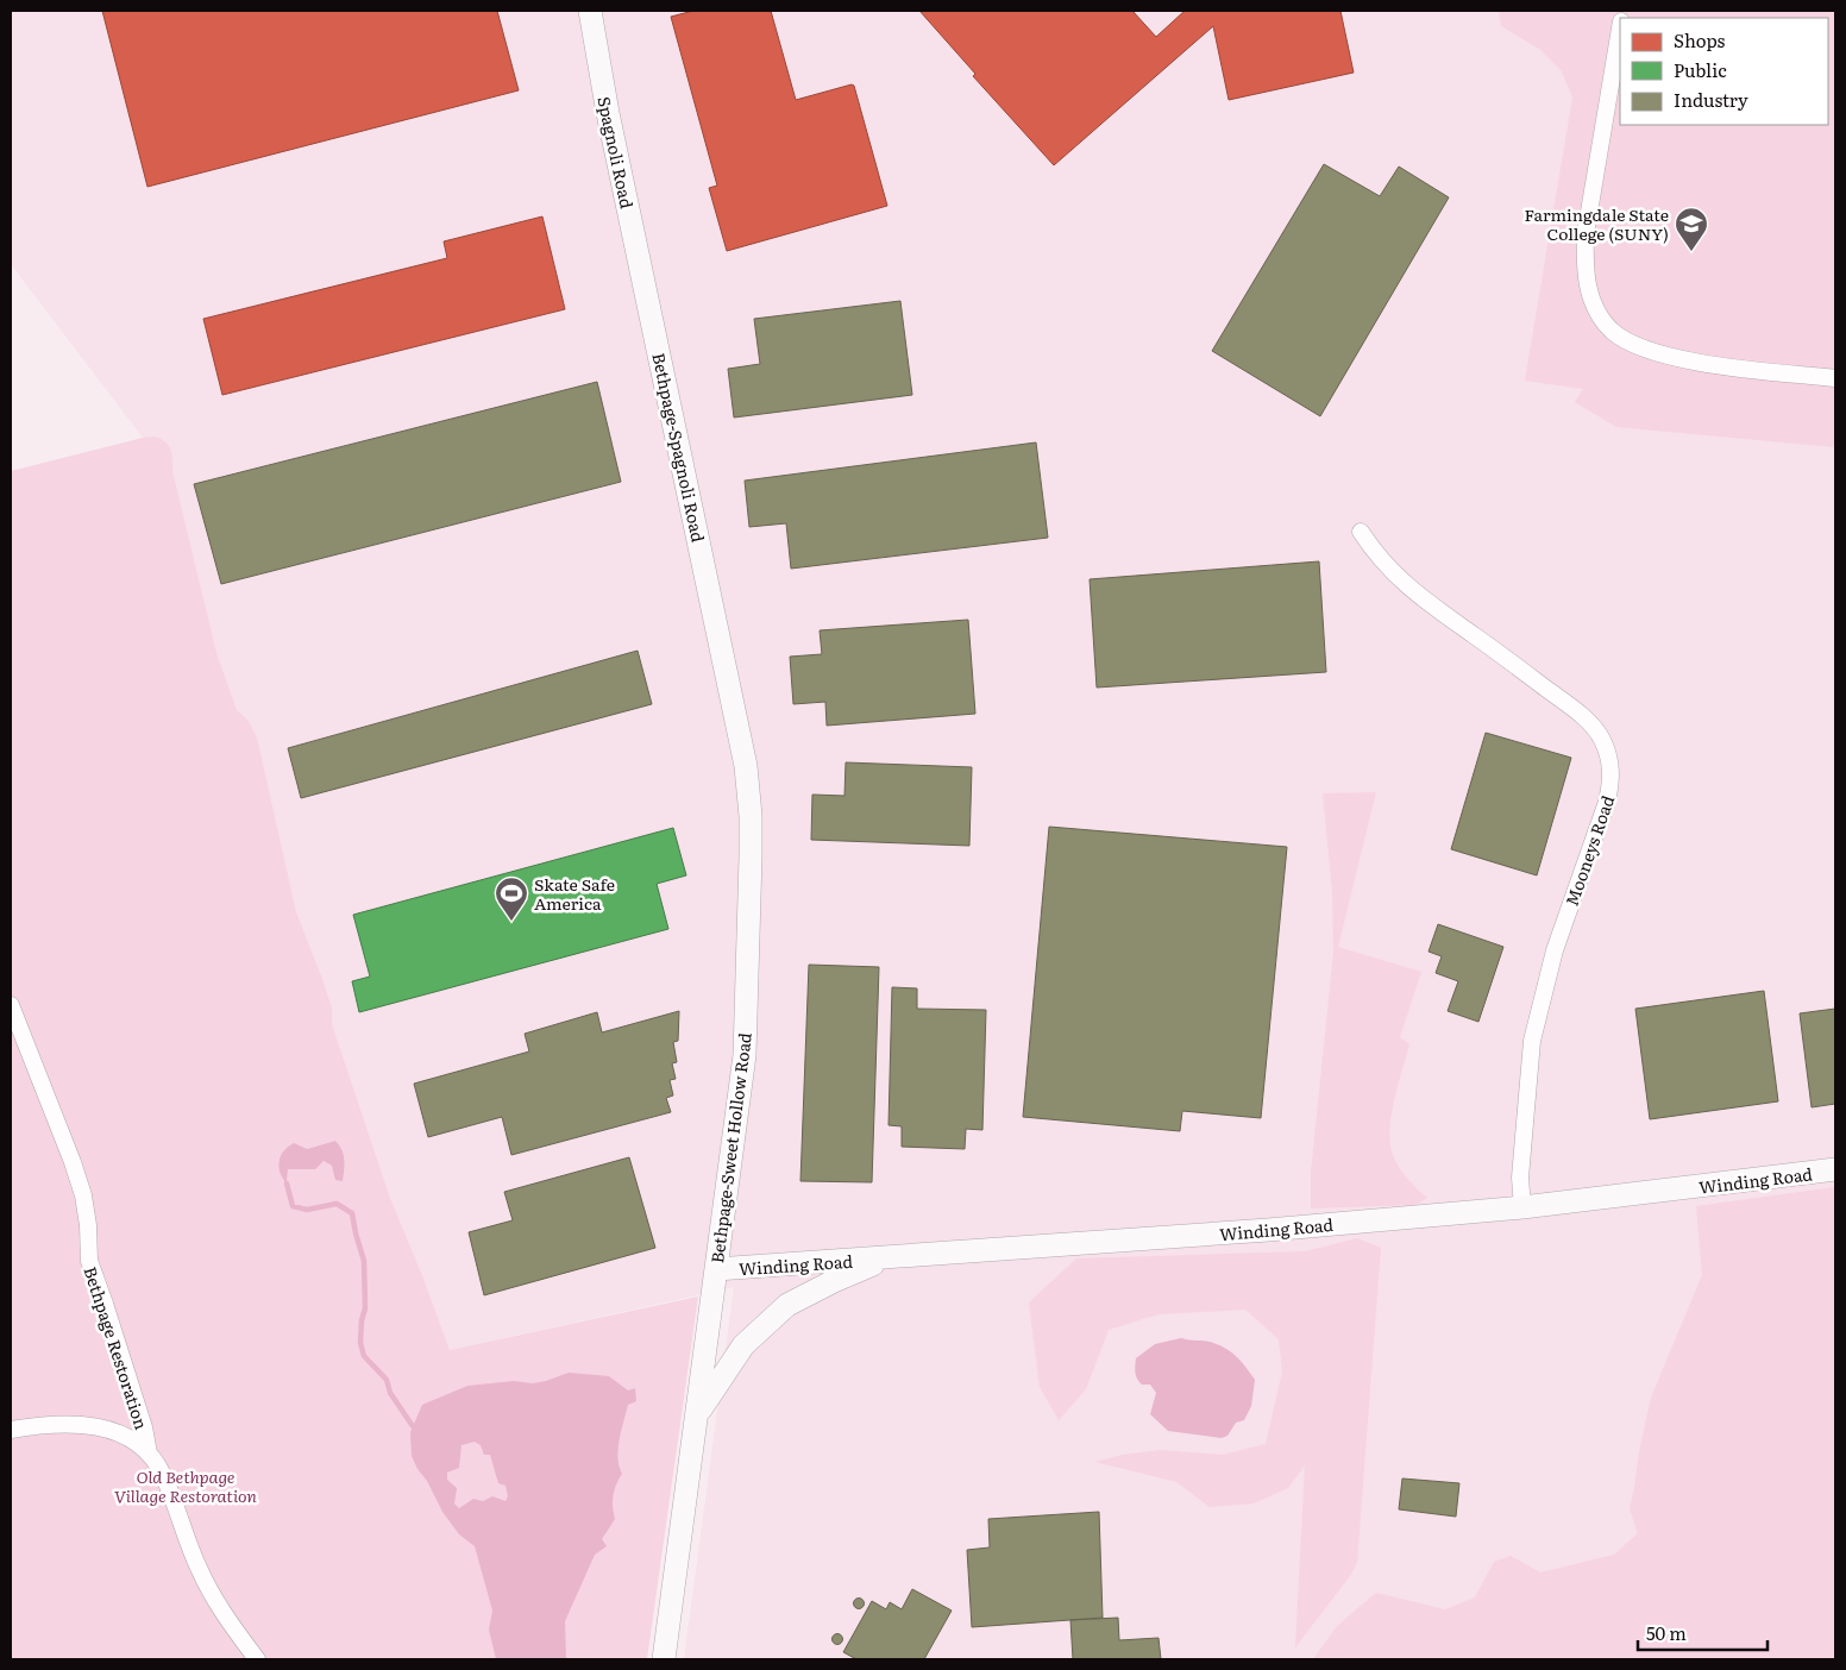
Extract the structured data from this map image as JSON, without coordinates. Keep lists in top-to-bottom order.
{
  "streets": {
    "main road": [
      "Spagnoli Road",
      "Bethpage-Spagnoli Road",
      "Bethpage-Sweet Hollow Road",
      "Winding Road"
    ],
    "street": ["Mooneys Road", "Bethpage Restoration"]
  },
  "crossings": [
    ["Spagnoli Road", "Bethpage-Spagnoli Road"],
    ["Bethpage-Spagnoli Road", "Bethpage-Sweet Hollow Road"],
    ["Mooneys Road", "Winding Road"],
    ["Bethpage-Sweet Hollow Road", "Winding Road"]
  ],
  "parks": ["Old Bethpage Village Restoration"],
  "places": {
    "school or university": ["Farmingdale State College (SUNY)"],
    "sports": ["Skate Safe America"]
  },
  "legend": ["Shops", "Public", "Industry"],
  "scale_bar": "50 m"
}
